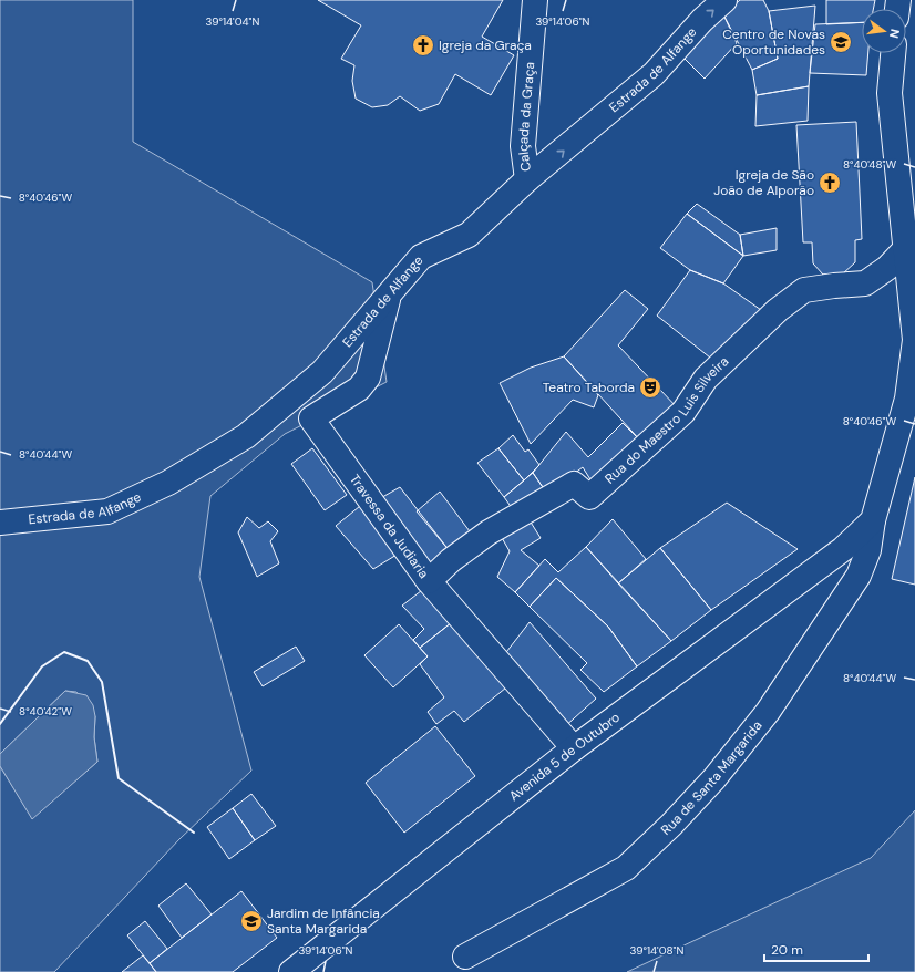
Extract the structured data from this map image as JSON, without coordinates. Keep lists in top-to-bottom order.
{
  "streets": {
    "street": [
      "Estrada de Alfange",
      "Calçada da Graça",
      "Rua do Maestro Luis Silveira",
      "Travessa da Judiaria",
      "Avenida 5 de Outubro",
      "Rua de Santa Margarida"
    ]
  },
  "crossings": [
    ["Estrada de Alfange", "Calçada da Graça"],
    ["Estrada de Alfange", "Travessa da Judiaria"],
    ["Rua do Maestro Luis Silveira", "Travessa da Judiaria"],
    ["Rua do Maestro Luis Silveira", "Rua de Santa Margarida"],
    ["Travessa da Judiaria", "Avenida 5 de Outubro"],
    ["Avenida 5 de Outubro", "Rua de Santa Margarida"]
  ],
  "places": {
    "school or university": ["Centro de Novas Oportunidades", "Jardim de Infância Santa Margarida"],
    "church": ["Igreja da Graça", "Igreja de São João de Alporão"],
    "theatre": ["Teatro Taborda"]
  },
  "scale_bar": "20 m",
  "north": "right",
  "coordinates": [
    "39°14'04\"N",
    "39°14'06\"N",
    "8°40'48\"W",
    "8°40'46\"W",
    "8°40'44\"W",
    "8°40'42\"W",
    "39°14'08\"N"
  ]
}
